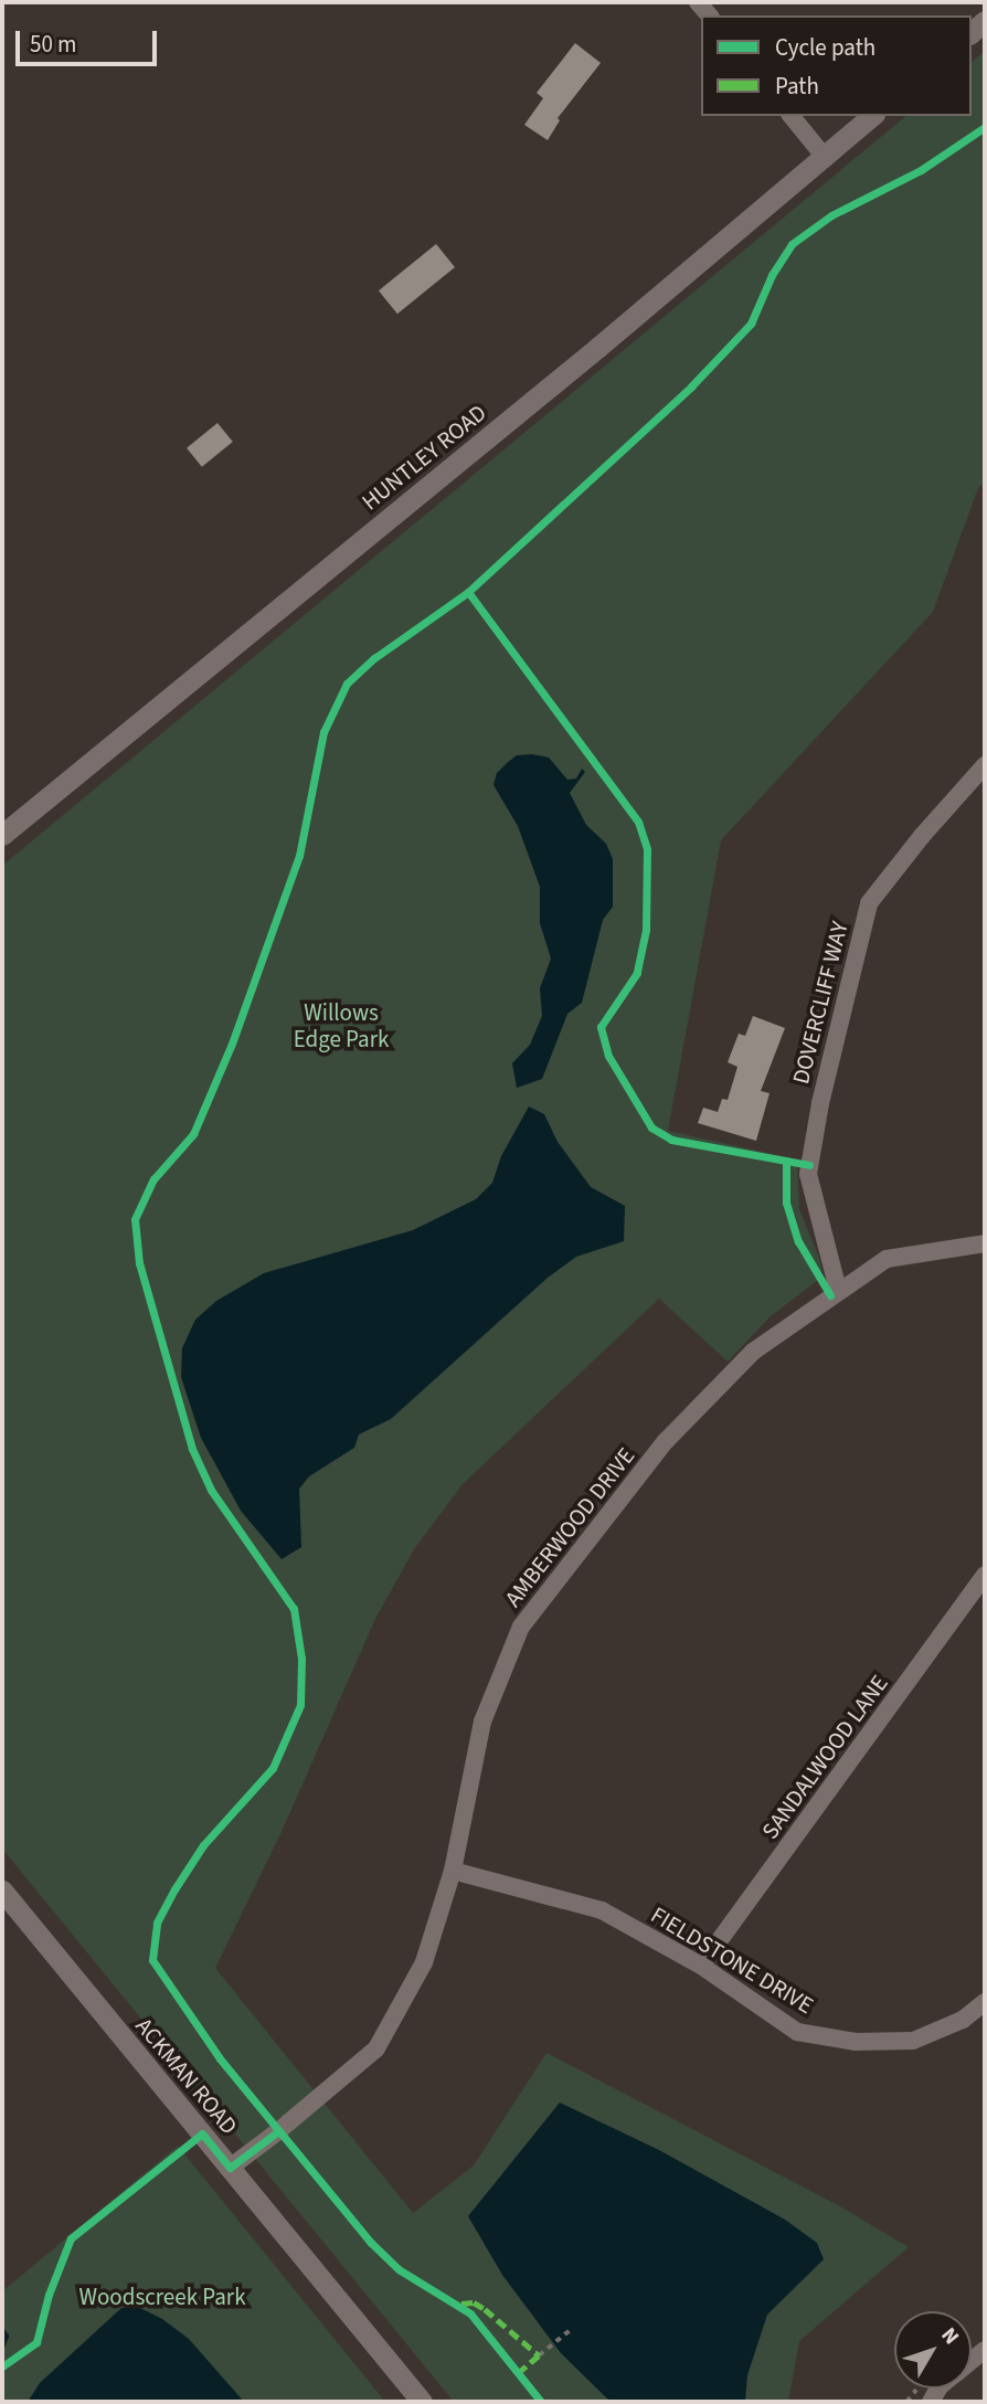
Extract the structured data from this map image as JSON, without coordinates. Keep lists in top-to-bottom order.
{
  "streets": {
    "street": [
      "HUNTLEY ROAD",
      "DOVERCLIFF WAY",
      "AMBERWOOD DRIVE",
      "SANDALWOOD LANE",
      "FIELDSTONE DRIVE",
      "ACKMAN ROAD"
    ]
  },
  "crossings": [
    ["DOVERCLIFF WAY", "AMBERWOOD DRIVE"],
    ["AMBERWOOD DRIVE", "FIELDSTONE DRIVE"],
    ["AMBERWOOD DRIVE", "ACKMAN ROAD"],
    ["SANDALWOOD LANE", "FIELDSTONE DRIVE"]
  ],
  "parks": ["Willows Edge Park", "Woodscreek Park"],
  "legend": ["Cycle path", "Path"],
  "scale_bar": "50 m",
  "north": "top right"
}
